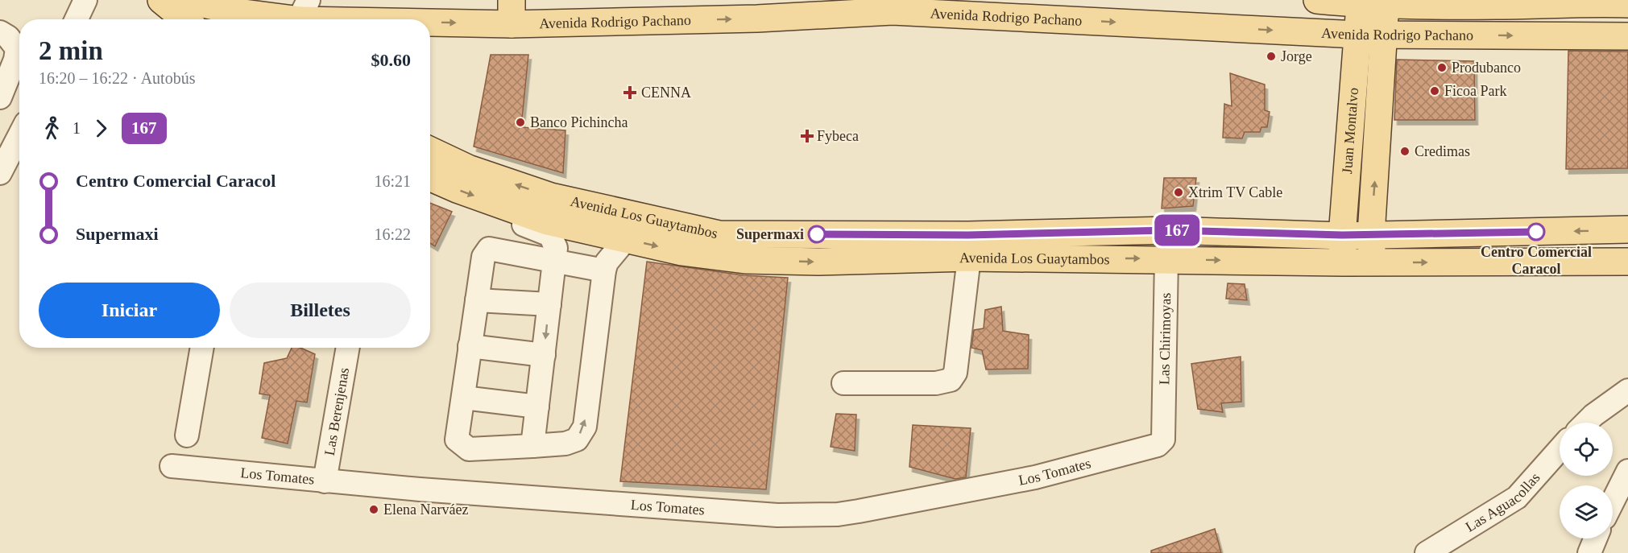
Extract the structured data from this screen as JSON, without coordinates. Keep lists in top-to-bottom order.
{
  "streets": {
    "main road": ["Avenida Rodrigo Pachano", "Juan Montalvo", "Avenida Los Guaytambos"],
    "street": [
      "Las Chirimoyas",
      "Las Berenjenas",
      "Los Tomates",
      "Las Aguacollas"
    ]
  },
  "crossings": [
    ["Avenida Rodrigo Pachano", "Juan Montalvo"],
    ["Juan Montalvo", "Avenida Los Guaytambos"],
    ["Avenida Los Guaytambos", "Las Chirimoyas"],
    ["Las Chirimoyas", "Los Tomates"],
    ["Las Berenjenas", "Los Tomates"]
  ],
  "one_way": ["Avenida Rodrigo Pachano"],
  "places": {
    "other": [
      "Jorge",
      "Produbanco",
      "Ficoa Park",
      "Banco Pichincha",
      "Credimas",
      "Xtrim TV Cable",
      "Centro Comercial Caracol",
      "Supermaxi",
      "Elena Narváez"
    ],
    "health": ["CENNA", "Fybeca"]
  },
  "lines": ["bus line 167"],
  "page": {
    "on_map": "167",
    "heading": ["2 min", "16:20 – 16:22 · Autobús", "$0.60"],
    "legs": ["1", "167"],
    "list": [
      {
        "name": "Centro Comercial Caracol",
        "value": "16:21"
      },
      {
        "name": "Supermaxi",
        "value": "16:22"
      }
    ],
    "buttons": ["Iniciar", "Billetes"]
  }
}
